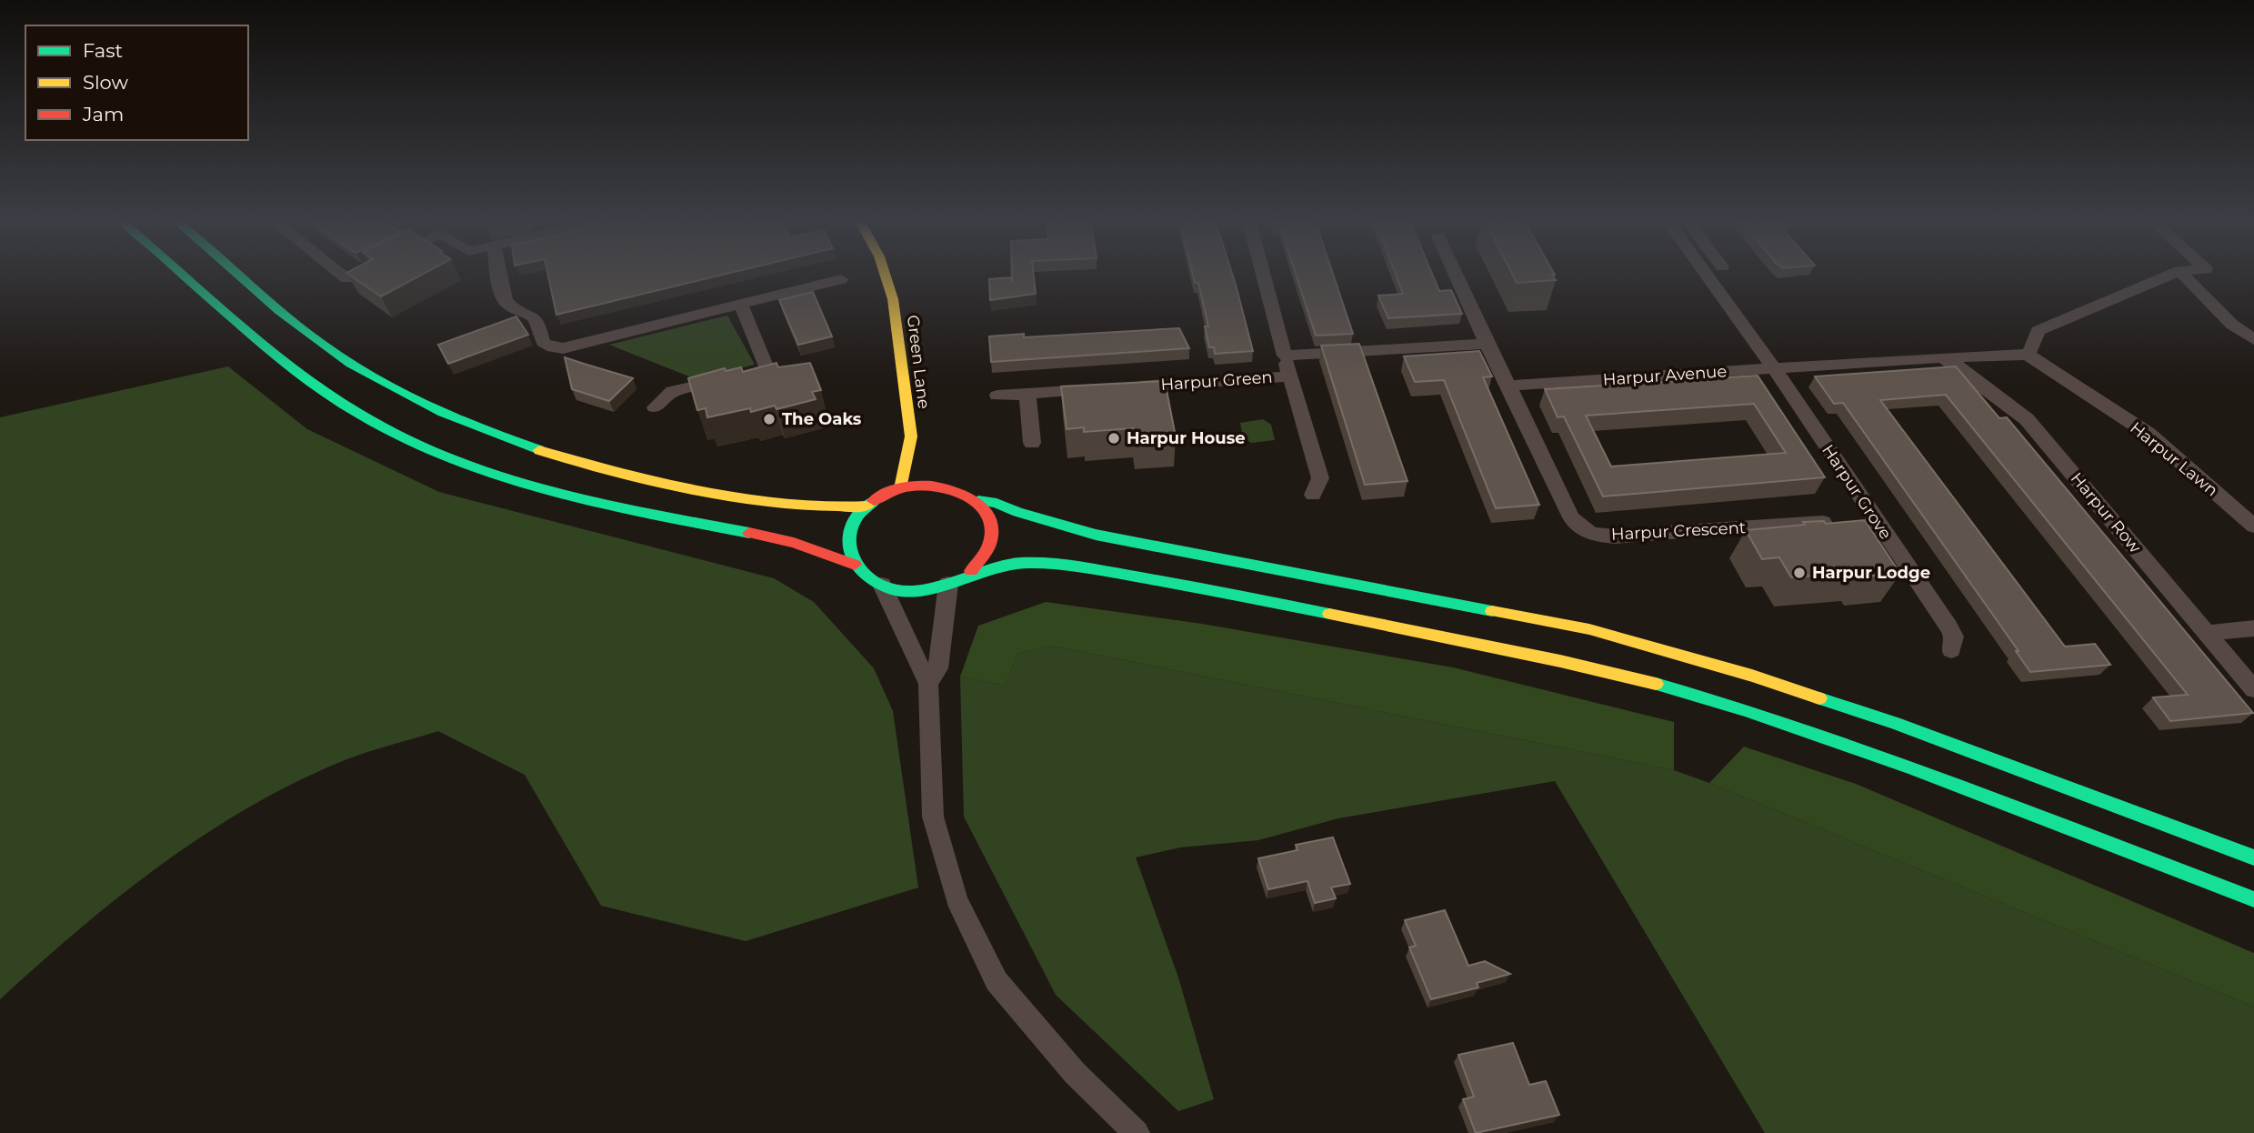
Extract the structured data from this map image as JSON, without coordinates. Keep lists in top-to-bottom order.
{
  "streets": {
    "main road": ["Green Lane"],
    "street": [
      "Harpur Avenue",
      "Harpur Green",
      "Harpur Lawn",
      "Harpur Grove",
      "Harpur Row",
      "Harpur Crescent"
    ]
  },
  "crossings": [
    ["Harpur Avenue", "Harpur Lawn"],
    ["Harpur Avenue", "Harpur Grove"],
    ["Harpur Avenue", "Harpur Row"],
    ["Harpur Avenue", "Harpur Crescent"]
  ],
  "places": ["The Oaks", "Harpur House", "Harpur Lodge"],
  "legend": ["Fast", "Slow", "Jam"]
}
